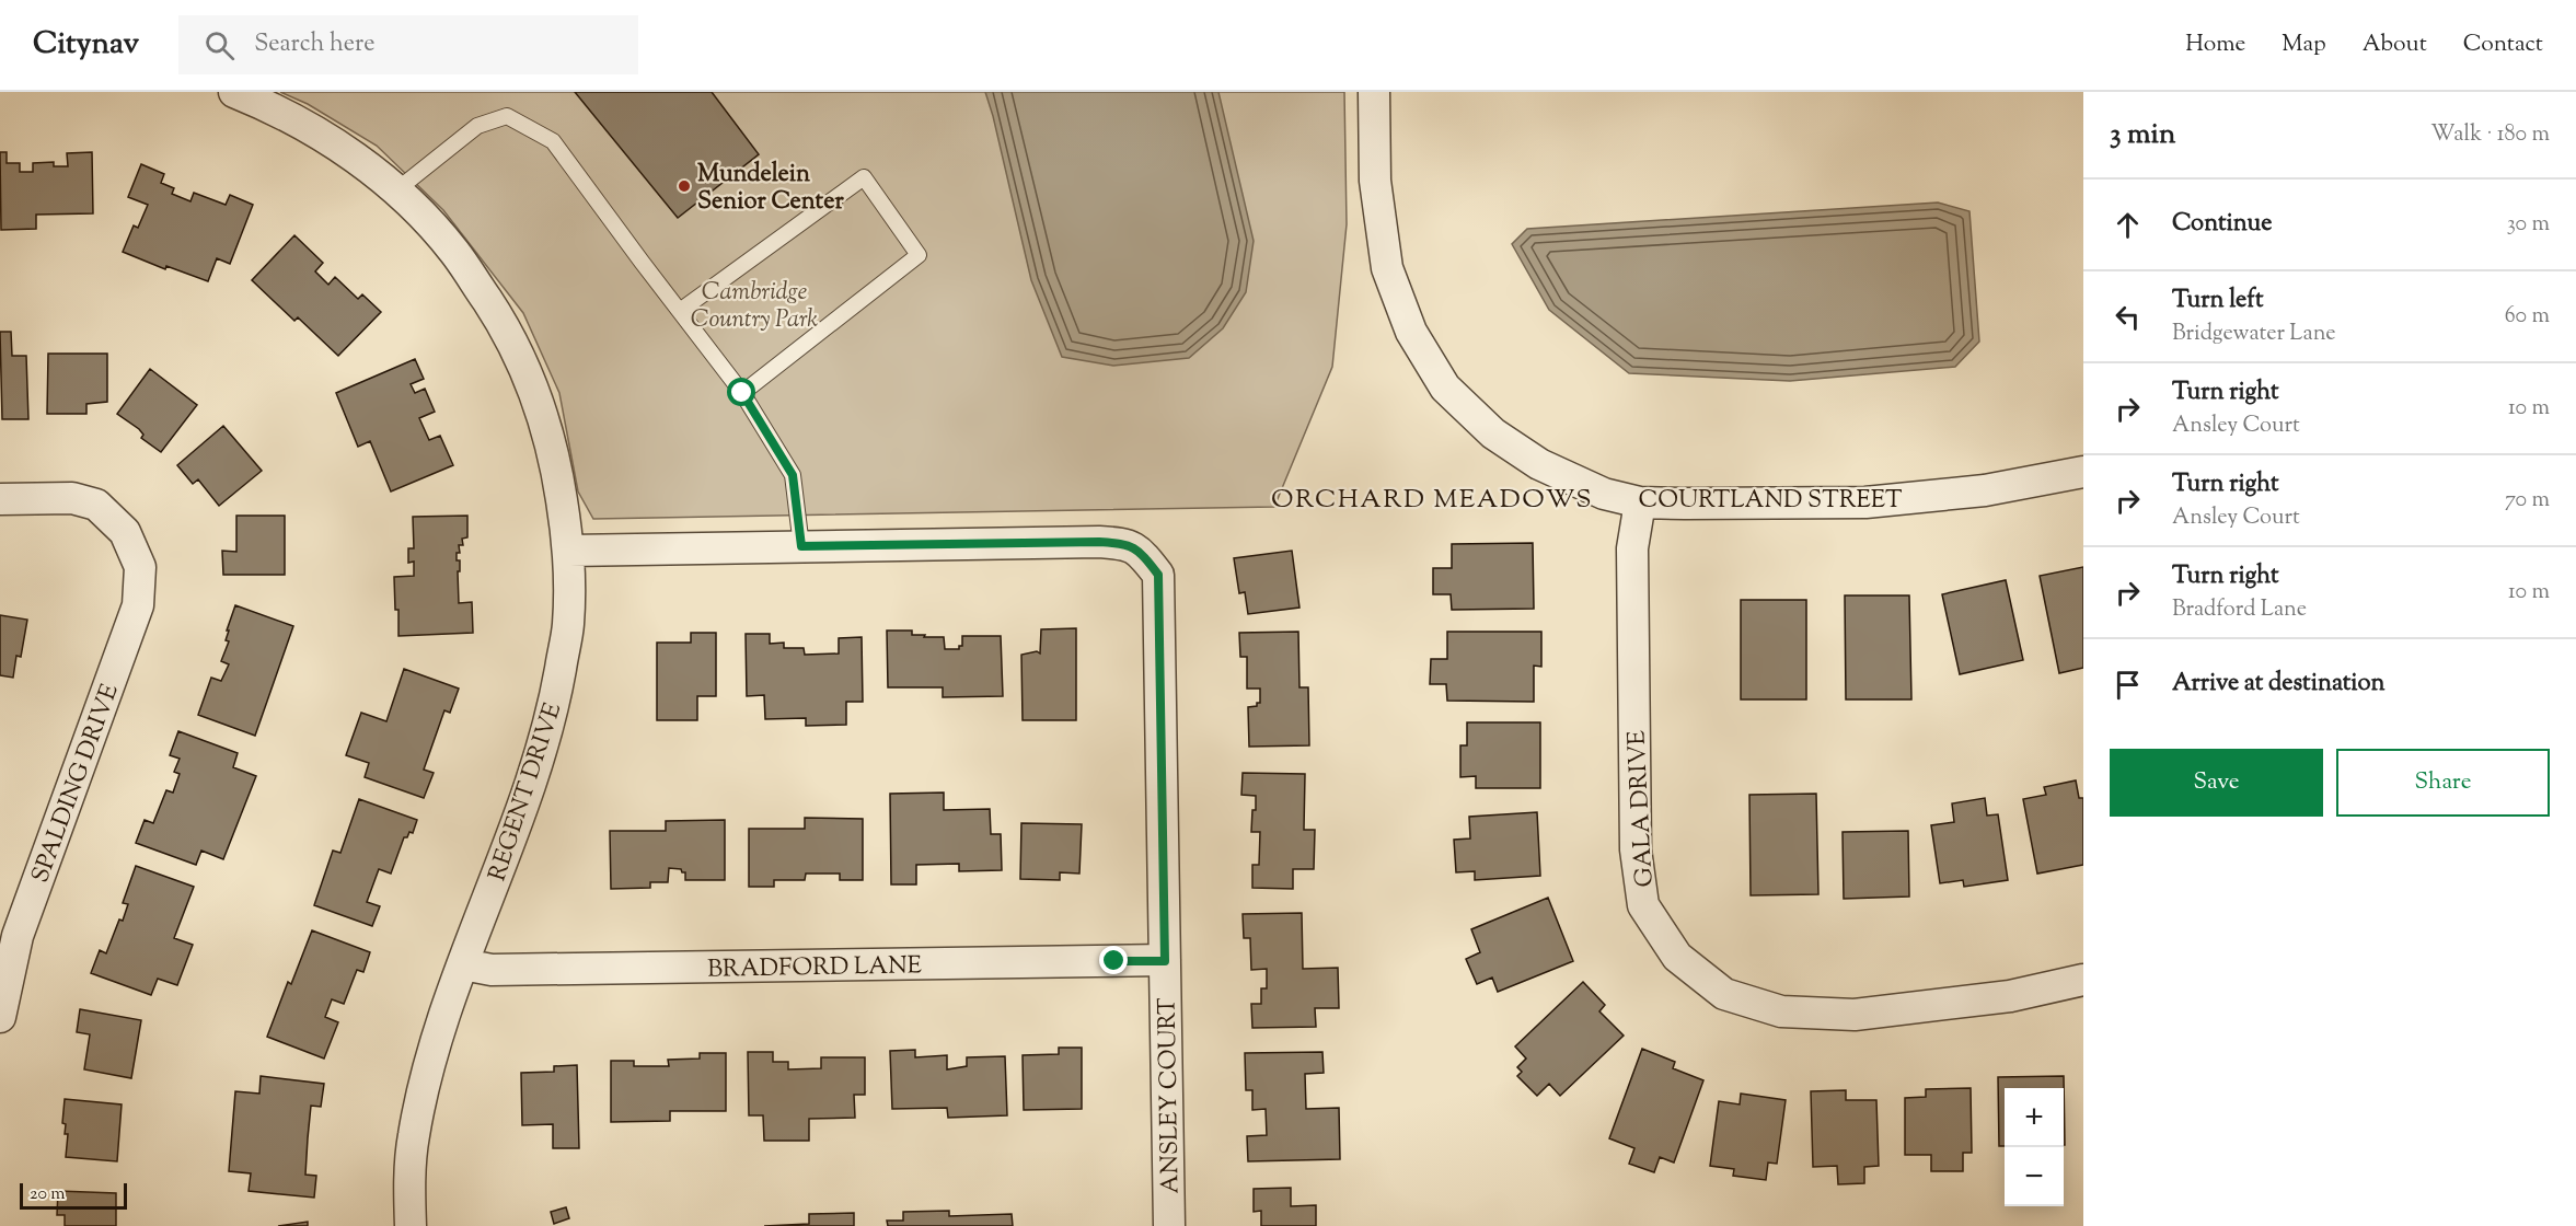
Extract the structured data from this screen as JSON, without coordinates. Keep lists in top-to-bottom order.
{
  "streets": {
    "street": [
      "COURTLAND STREET",
      "SPALDING DRIVE",
      "REGENT DRIVE",
      "GALA DRIVE",
      "BRADFORD LANE",
      "ANSLEY COURT"
    ]
  },
  "crossings": [
    ["COURTLAND STREET", "GALA DRIVE"],
    ["REGENT DRIVE", "BRADFORD LANE"],
    ["BRADFORD LANE", "ANSLEY COURT"]
  ],
  "districts": ["ORCHARD MEADOWS"],
  "parks": ["Cambridge Country Park"],
  "places": ["Mundelein Senior Center"],
  "scale_bar": "20 m",
  "page": {
    "header": "Citynav",
    "search": "Search here",
    "nav": [
      "Home",
      "Map",
      "About",
      "Contact"
    ],
    "heading": ["3 min", "Walk · 180 m"],
    "list": [
      ["Continue", "30 m"],
      ["Turn left", "Bridgewater Lane", "60 m"],
      ["Turn right", "Ansley Court", "10 m"],
      ["Turn right", "Ansley Court", "70 m"],
      ["Turn right", "Bradford Lane", "10 m"],
      "Arrive at destination"
    ],
    "buttons": ["Save", "Share"],
    "map_buttons": ["+", "−"],
    "scale": "20 m"
  }
}
